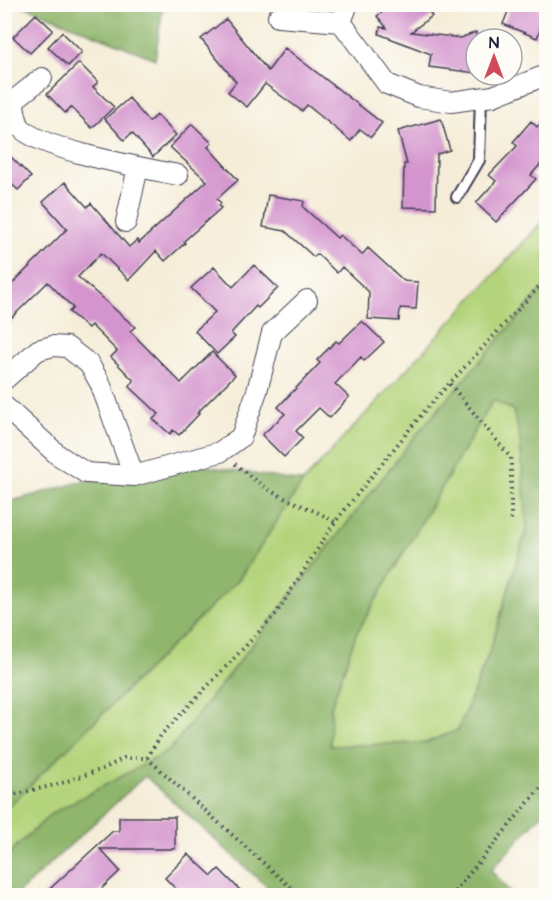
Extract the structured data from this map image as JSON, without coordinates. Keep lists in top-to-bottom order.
{
  "north": "top"
}
